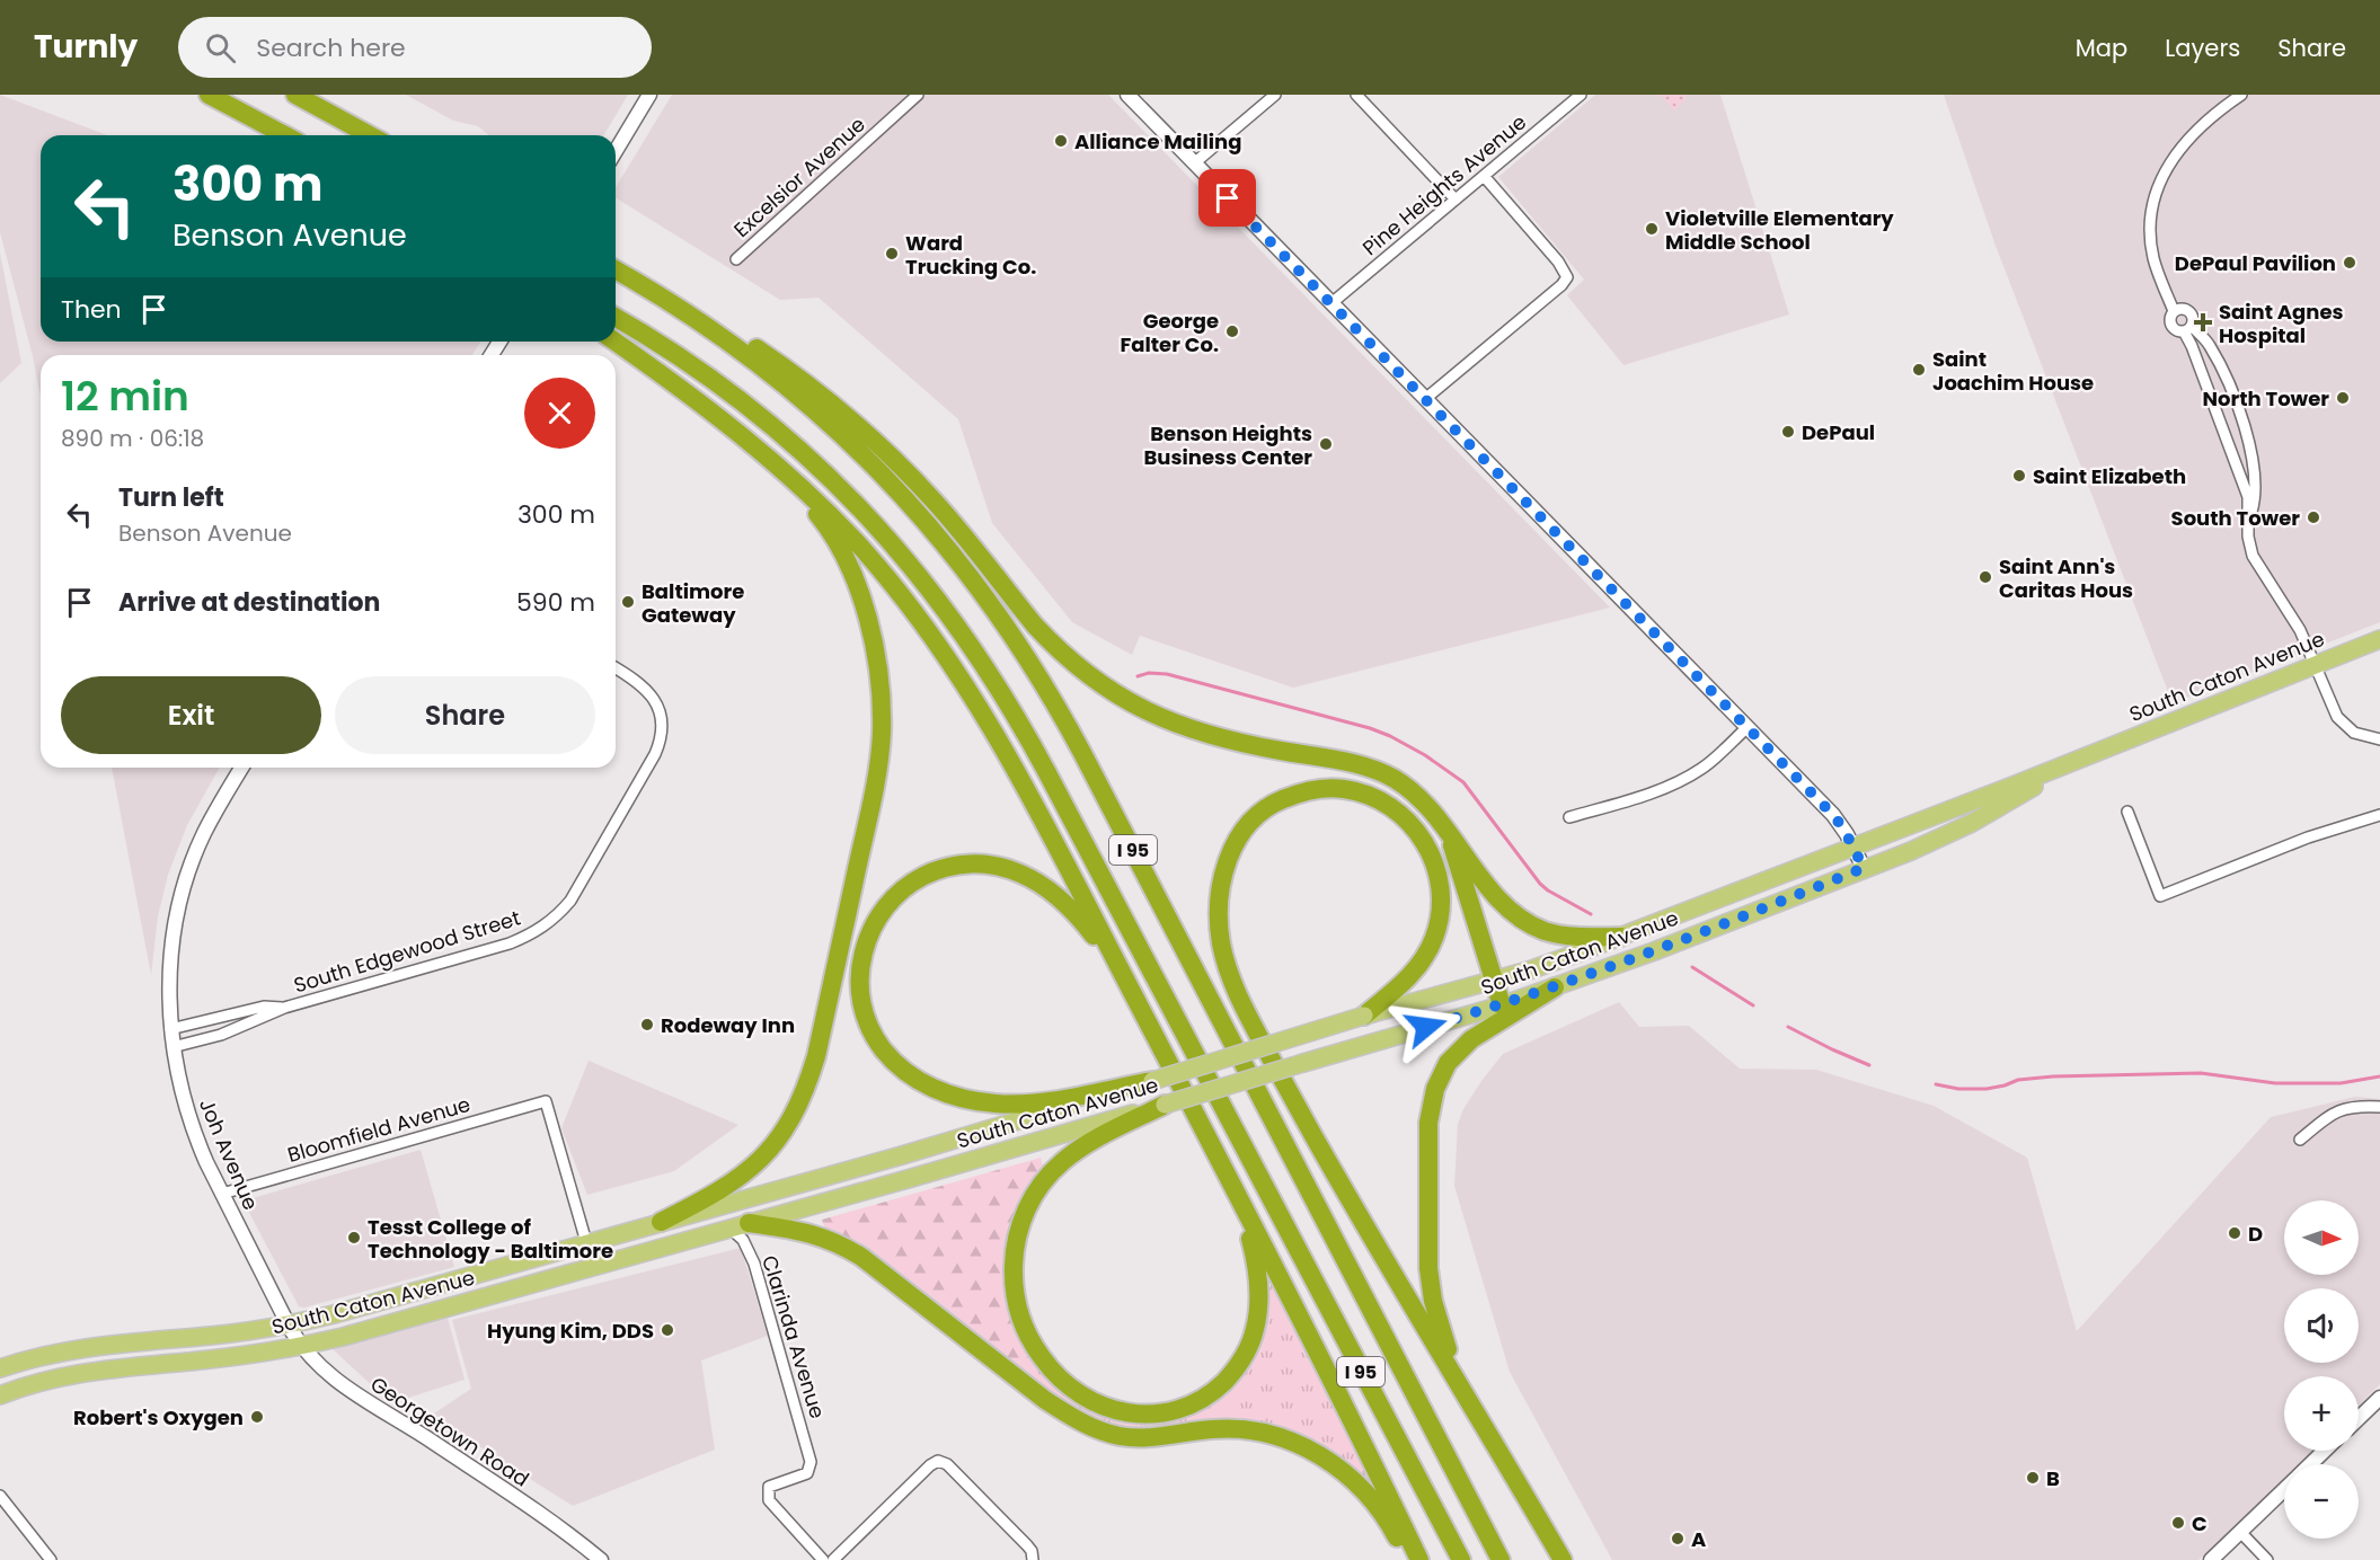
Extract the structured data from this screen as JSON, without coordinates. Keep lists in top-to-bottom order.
{
  "streets": {
    "highway": ["I 95"],
    "main road": ["South Caton Avenue"],
    "street": [
      "Excelsior Avenue",
      "Pine Heights Avenue",
      "South Edgewood Street",
      "Bloomfield Avenue",
      "Joh Avenue",
      "Clarinda Avenue",
      "Georgetown Road"
    ]
  },
  "crossings": [
    ["South Caton Avenue", "Bloomfield Avenue"],
    ["South Caton Avenue", "Joh Avenue"],
    ["South Caton Avenue", "Clarinda Avenue"],
    ["South Caton Avenue", "Georgetown Road"],
    ["South Edgewood Street", "Joh Avenue"],
    ["Bloomfield Avenue", "Joh Avenue"],
    ["Joh Avenue", "Georgetown Road"]
  ],
  "places": {
    "other": [
      "Alliance Mailing",
      "Violetville Elementary Middle School",
      "Ward Trucking Co.",
      "DePaul Pavilion",
      "George Falter Co.",
      "Saint Joachim House",
      "North Tower",
      "DePaul",
      "Benson Heights Business Center",
      "Saint Elizabeth",
      "South Tower",
      "Saint Ann's Caritas Hous",
      "Baltimore Gateway",
      "Rodeway Inn",
      "D",
      "Tesst College of Technology - Baltimore",
      "Hyung Kim, DDS",
      "Robert's Oxygen",
      "B",
      "C",
      "A"
    ],
    "health": ["Saint Agnes Hospital"]
  },
  "north": "right",
  "page": {
    "header": "Turnly",
    "search": "Search here",
    "nav": ["Map", "Layers", "Share"],
    "turn": ["300 m", "Benson Avenue"],
    "then": "Then",
    "heading": ["12 min", "890 m · 06:18"],
    "list": [
      {
        "name": "Turn left",
        "note": "Benson Avenue",
        "value": "300 m"
      },
      {
        "name": "Arrive at destination",
        "value": "590 m"
      }
    ],
    "buttons": ["Exit", "Share"],
    "map_buttons": ["+", "−"]
  }
}
